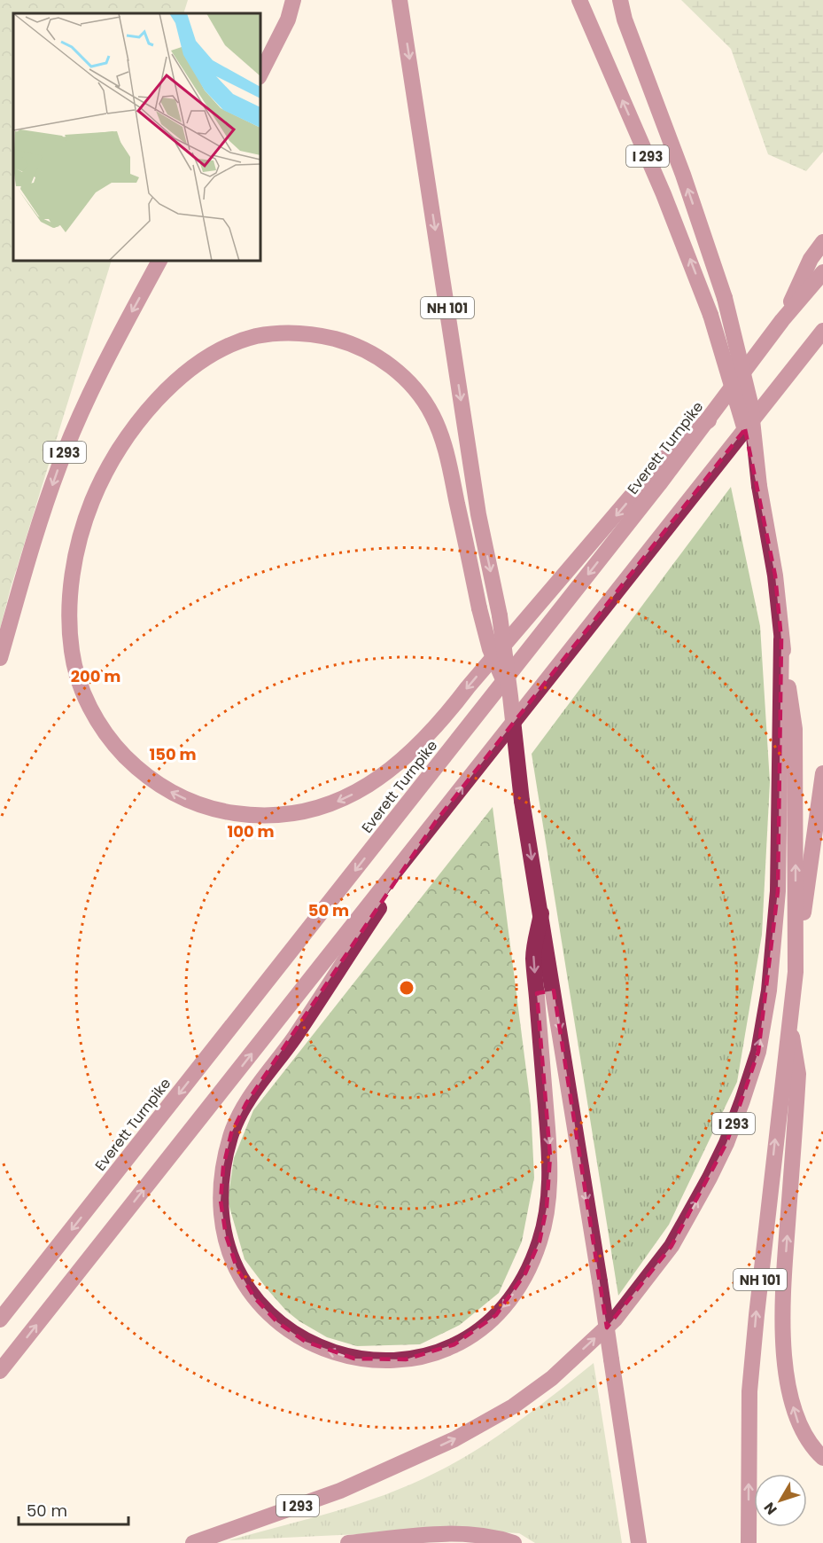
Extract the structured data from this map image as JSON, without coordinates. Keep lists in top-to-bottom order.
{
  "streets": {
    "highway": ["I 293", "NH 101", "Everett Turnpike"]
  },
  "crossings": [
    ["I 293", "NH 101"]
  ],
  "scale_bar": "50 m",
  "north": "bottom left",
  "rings": [
    "200 m",
    "150 m",
    "100 m",
    "50 m"
  ]
}
